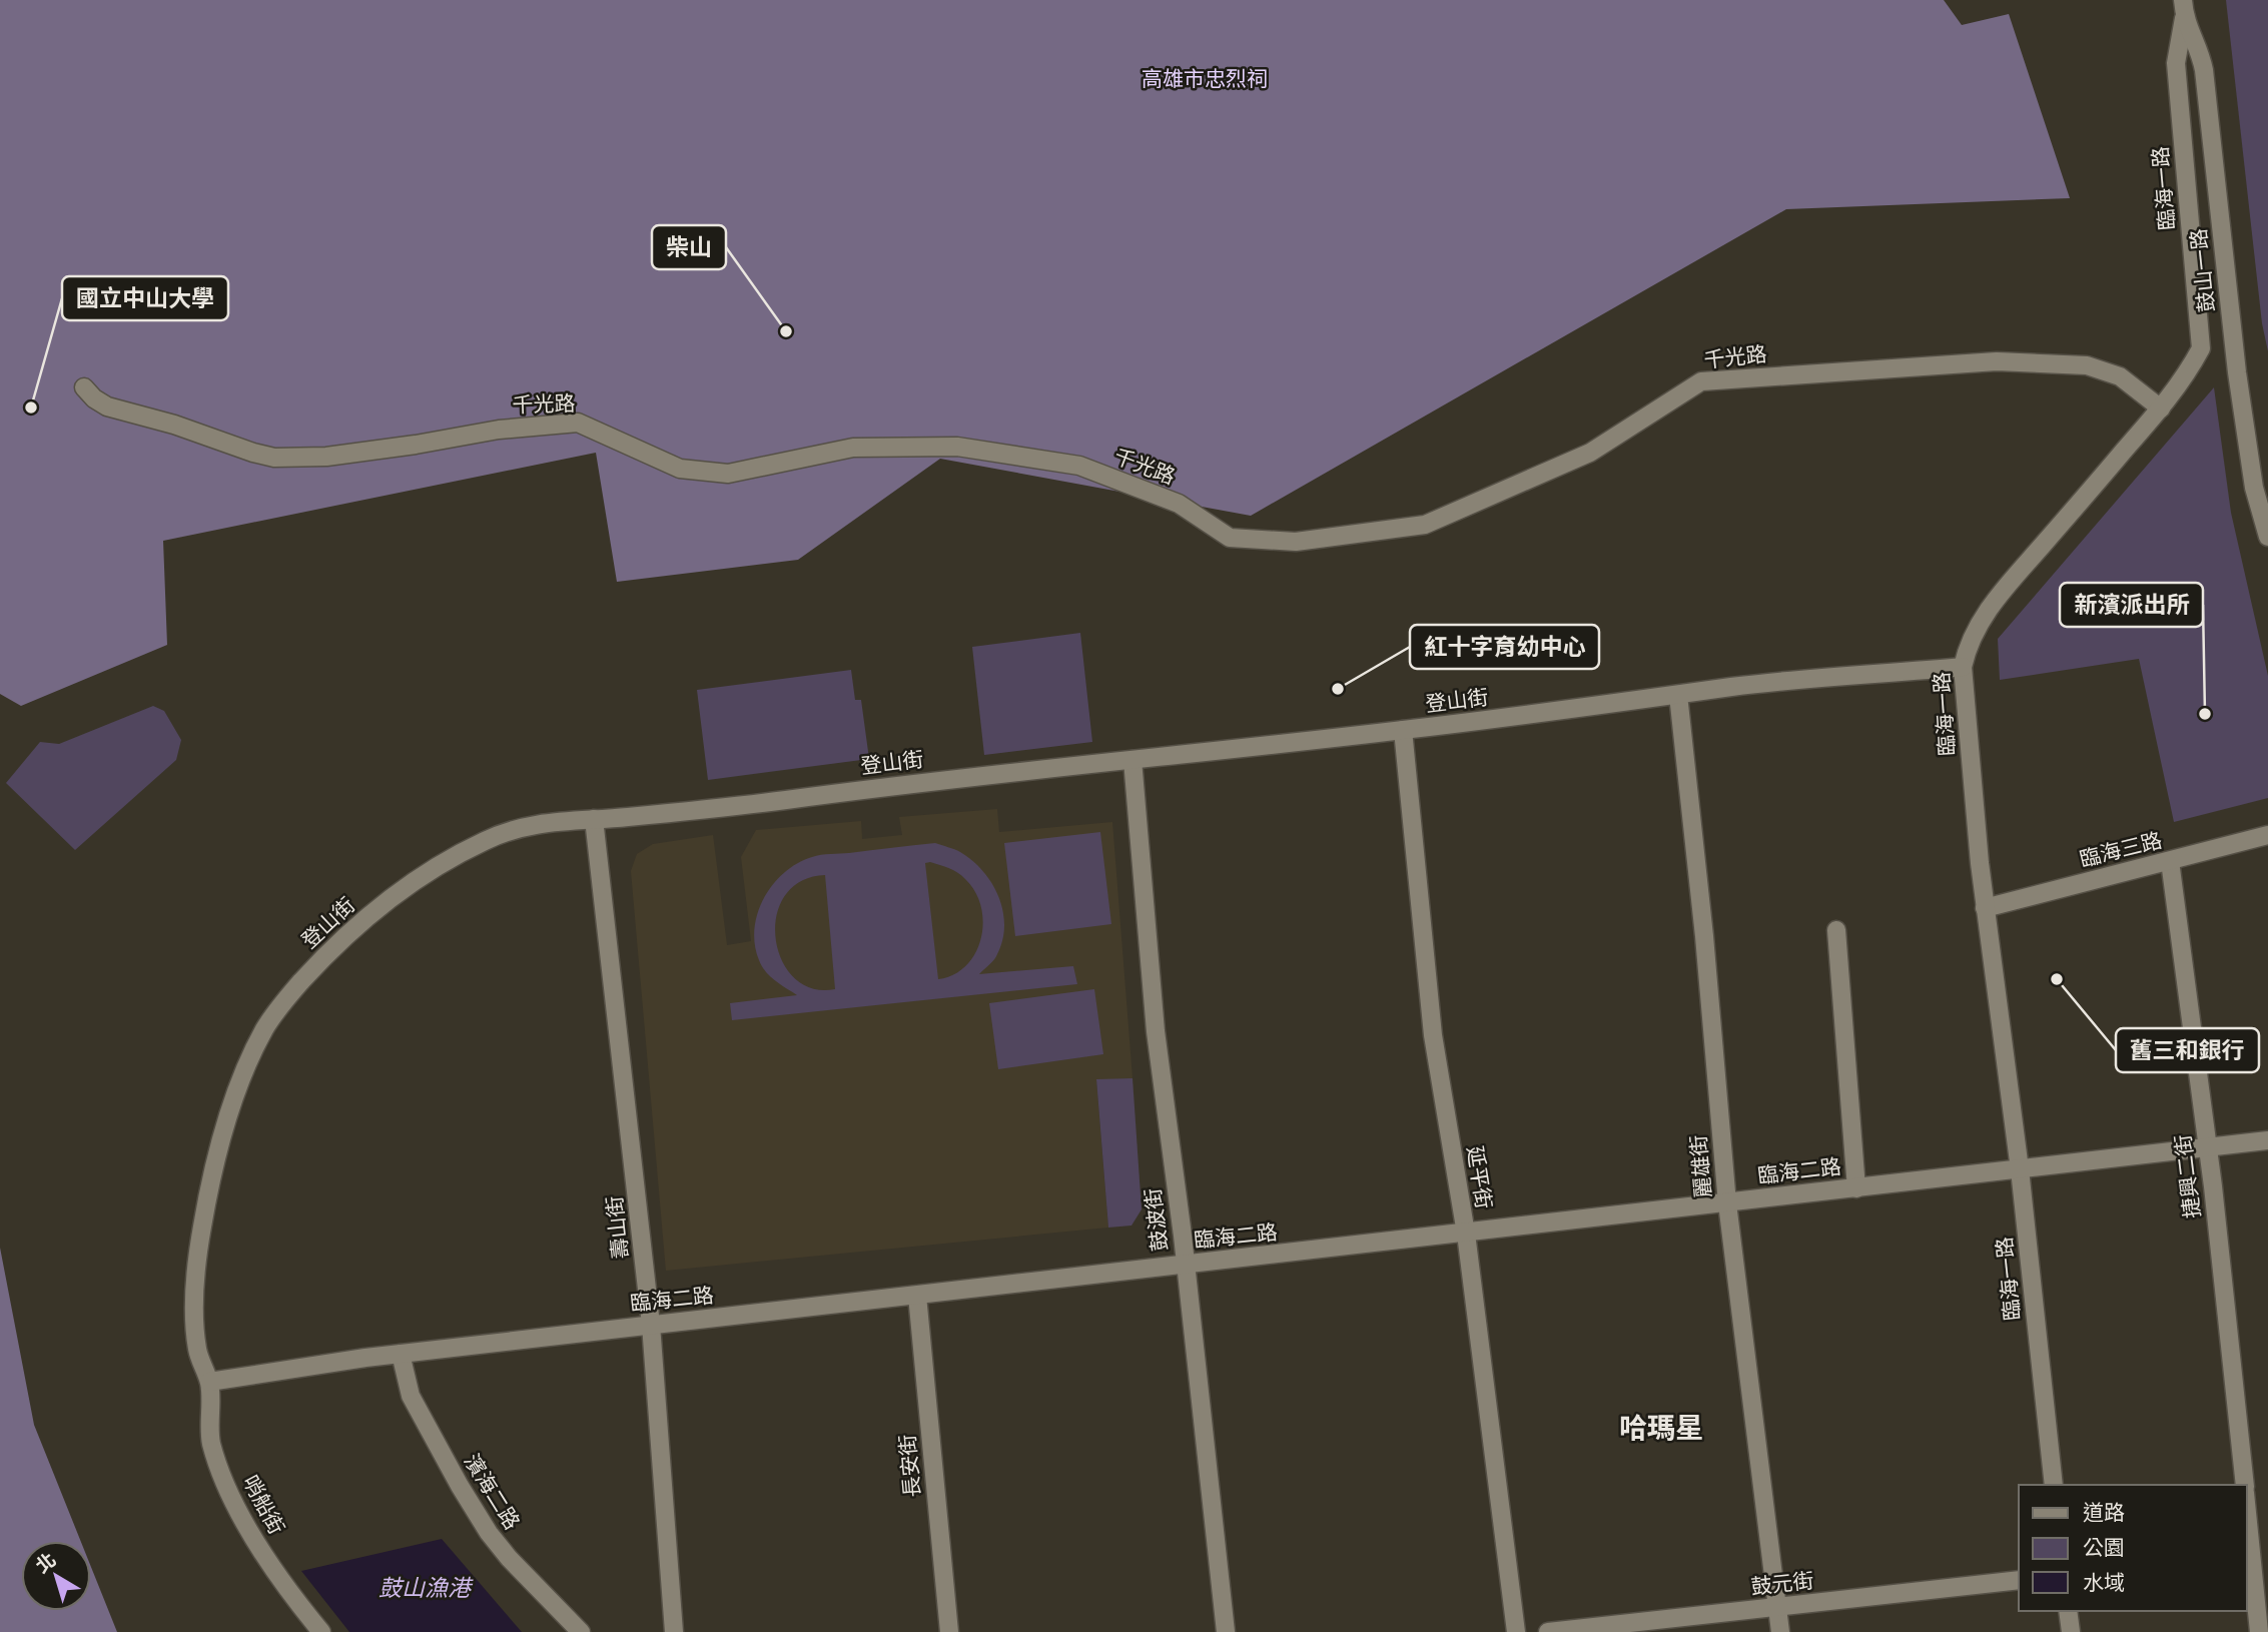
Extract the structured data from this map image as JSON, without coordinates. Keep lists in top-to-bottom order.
{
  "streets": {
    "street": [
      "臨海一路",
      "鼓山一路",
      "千光路",
      "登山街",
      "臨海三路",
      "麗雄街",
      "臨海二路",
      "捷興二街",
      "延平街",
      "鼓波街",
      "壽山街",
      "長安街",
      "濱海二路",
      "哨船街",
      "鼓元街"
    ]
  },
  "crossings": [
    ["臨海一路", "鼓山一路"],
    ["臨海一路", "千光路"],
    ["臨海一路", "登山街"],
    ["臨海一路", "臨海三路"],
    ["臨海一路", "臨海二路"],
    ["登山街", "麗雄街"],
    ["登山街", "臨海二路"],
    ["登山街", "延平街"],
    ["登山街", "鼓波街"],
    ["登山街", "壽山街"],
    ["登山街", "哨船街"],
    ["臨海三路", "捷興二街"],
    ["麗雄街", "臨海二路"],
    ["麗雄街", "鼓元街"],
    ["臨海二路", "捷興二街"],
    ["臨海二路", "延平街"],
    ["臨海二路", "鼓波街"],
    ["臨海二路", "壽山街"],
    ["臨海二路", "長安街"],
    ["臨海二路", "濱海二路"],
    ["臨海二路", "哨船街"]
  ],
  "districts": ["哈瑪星"],
  "water": ["鼓山漁港"],
  "parks": ["高雄市忠烈祠"],
  "places": [
    "柴山",
    "國立中山大學",
    "紅十字育幼中心",
    "新濱派出所",
    "舊三和銀行"
  ],
  "legend": ["道路", "公園", "水域"],
  "north": "top left"
}
